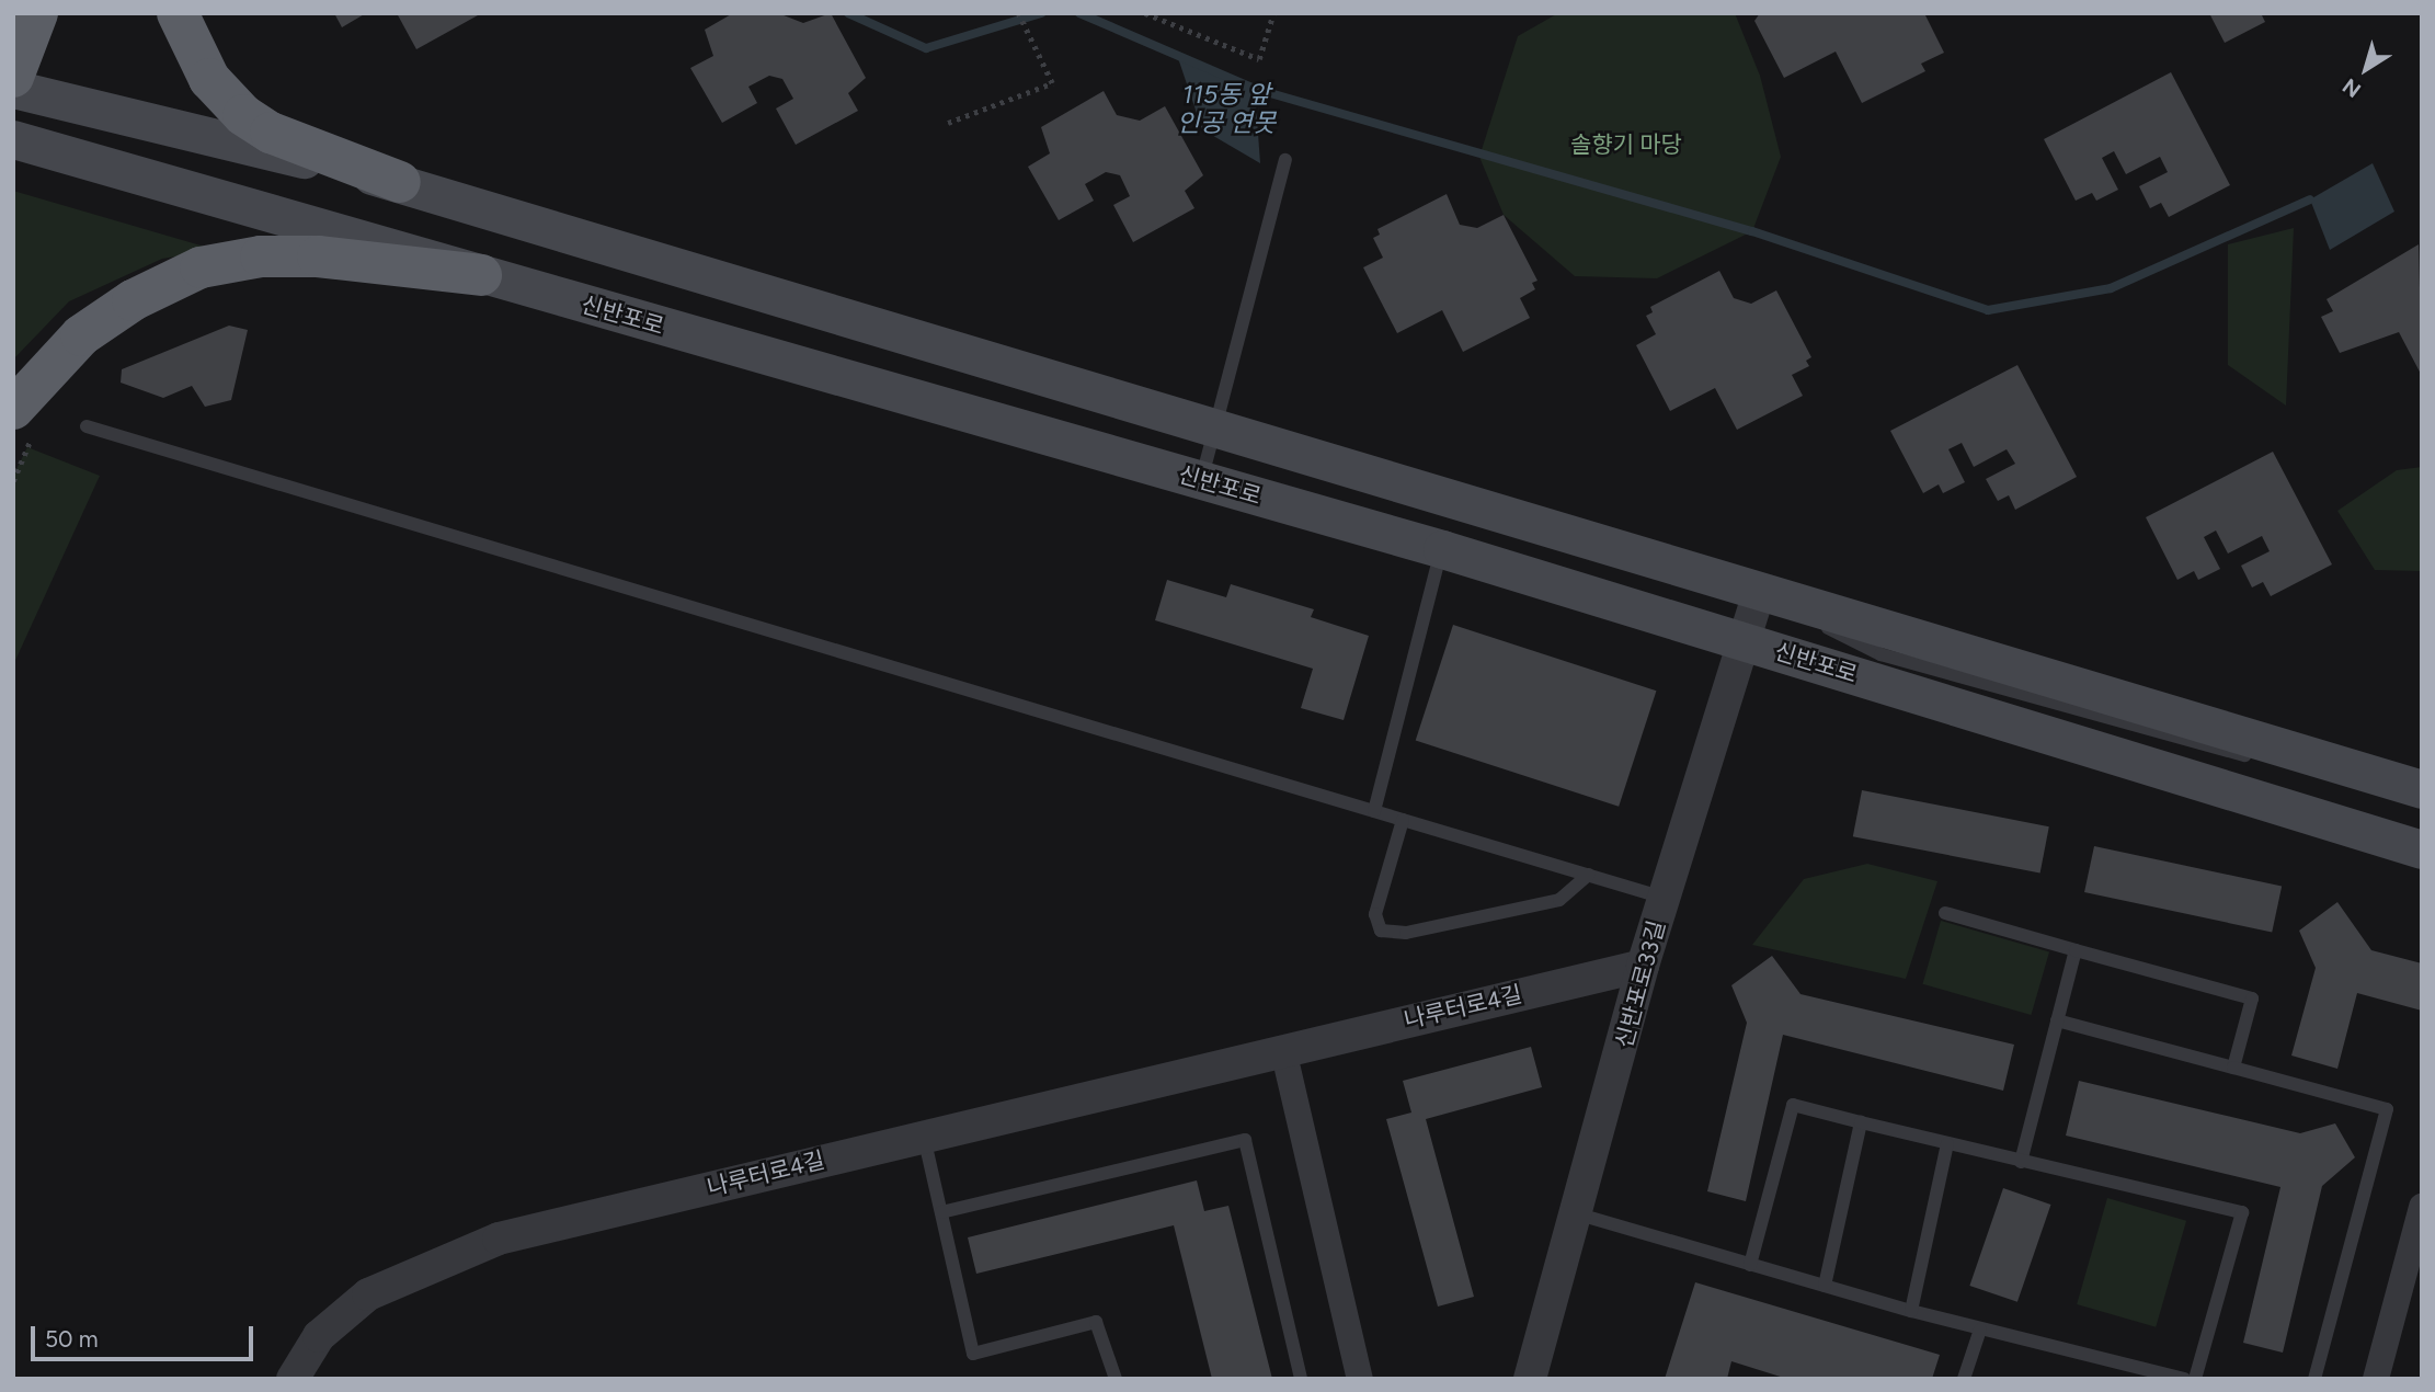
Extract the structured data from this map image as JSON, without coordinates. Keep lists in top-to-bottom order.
{
  "streets": {
    "main road": ["신반포로"],
    "street": ["신반포로33길", "나루터로4길"]
  },
  "crossings": [
    ["신반포로", "신반포로33길"],
    ["신반포로33길", "나루터로4길"]
  ],
  "water": ["115동 앞 인공 연못"],
  "parks": ["솔향기 마당"],
  "scale_bar": "50 m",
  "north": "bottom left"
}
